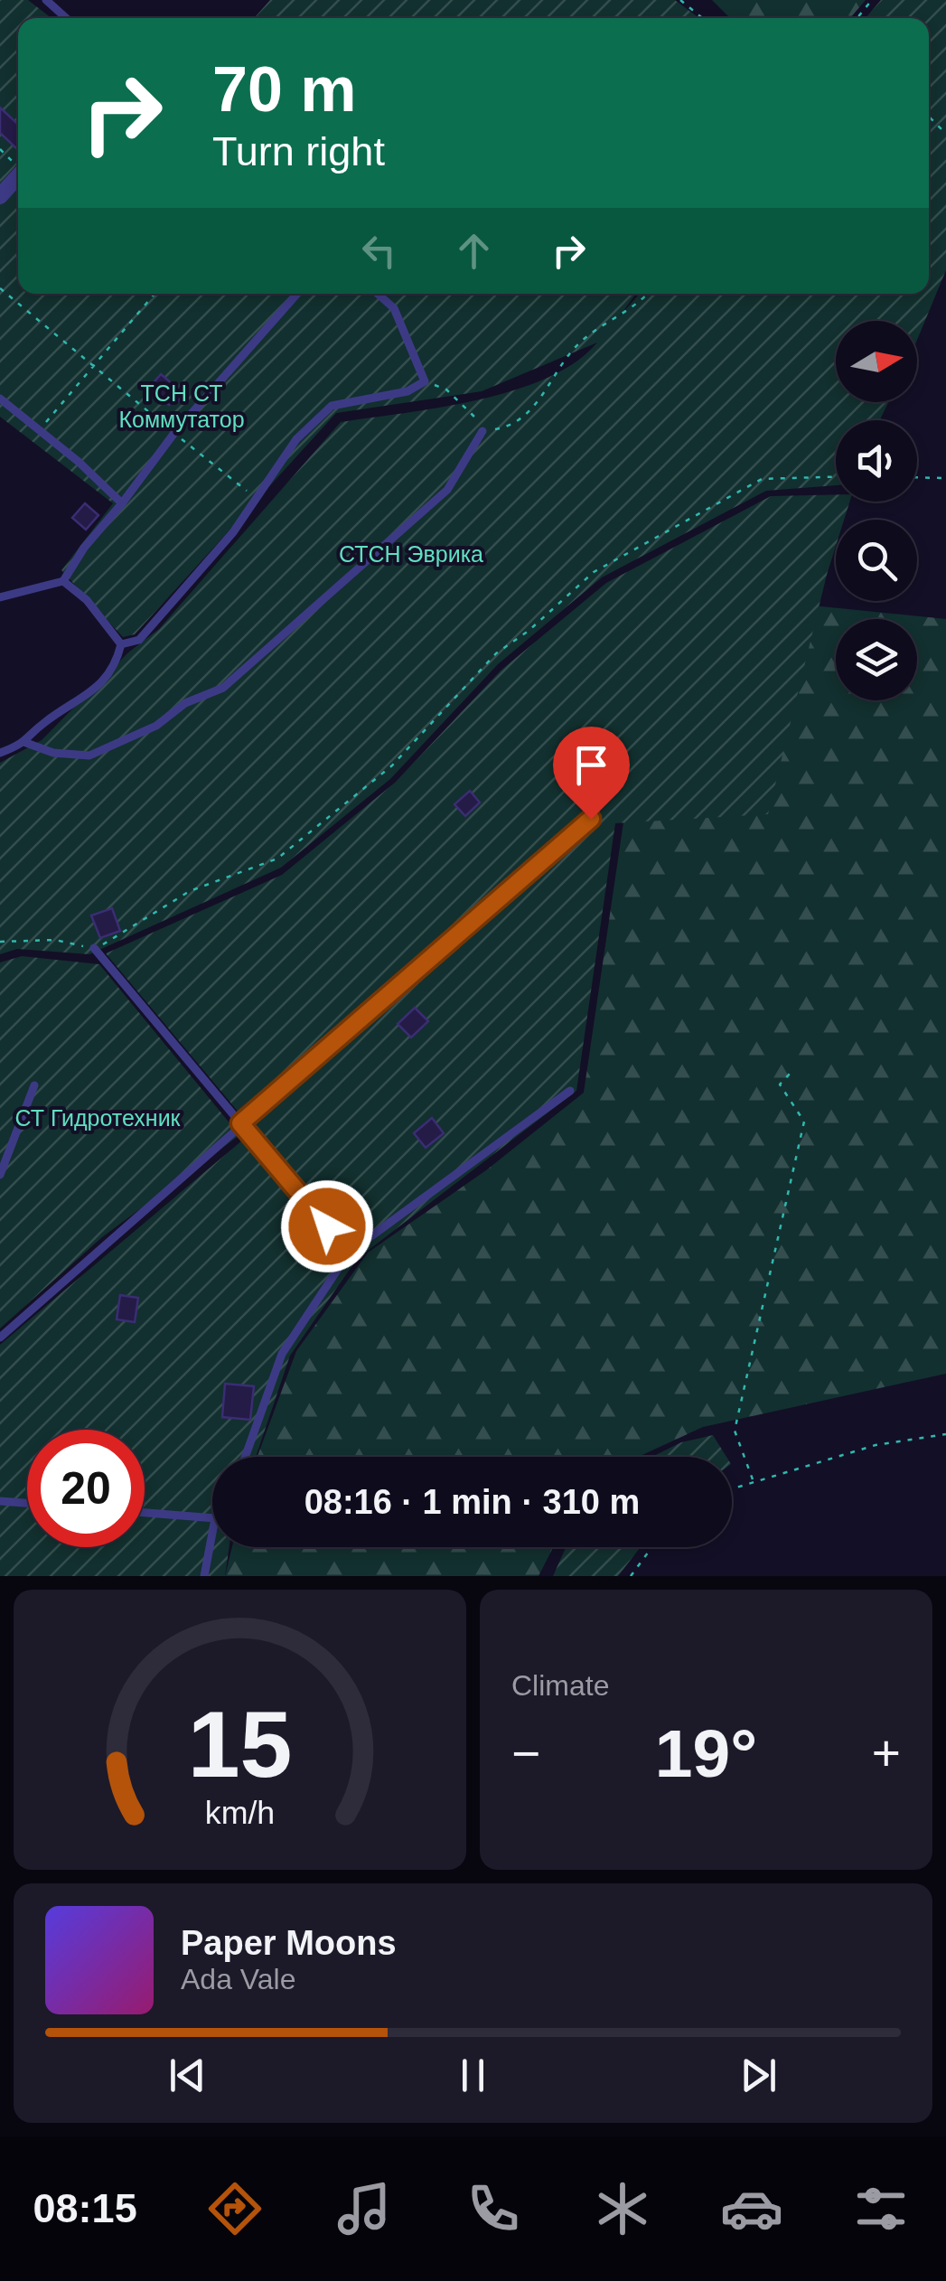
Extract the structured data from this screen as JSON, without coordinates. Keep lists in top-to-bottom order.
{
  "parks": ["ТСН СТ Коммутатор", "СТСН Эврика", "СТ Гидротехник"],
  "north": "right",
  "page": {
    "turn": ["70 m", "Turn right"],
    "limit": "20",
    "trip": "08:16 · 1 min · 310 m",
    "tile": "Climate",
    "heat": ["−", "19°", "+"],
    "song": ["Paper Moons", "Ada Vale"],
    "tabs": "08:15",
    "gauge": ["15", "km/h"]
  }
}
